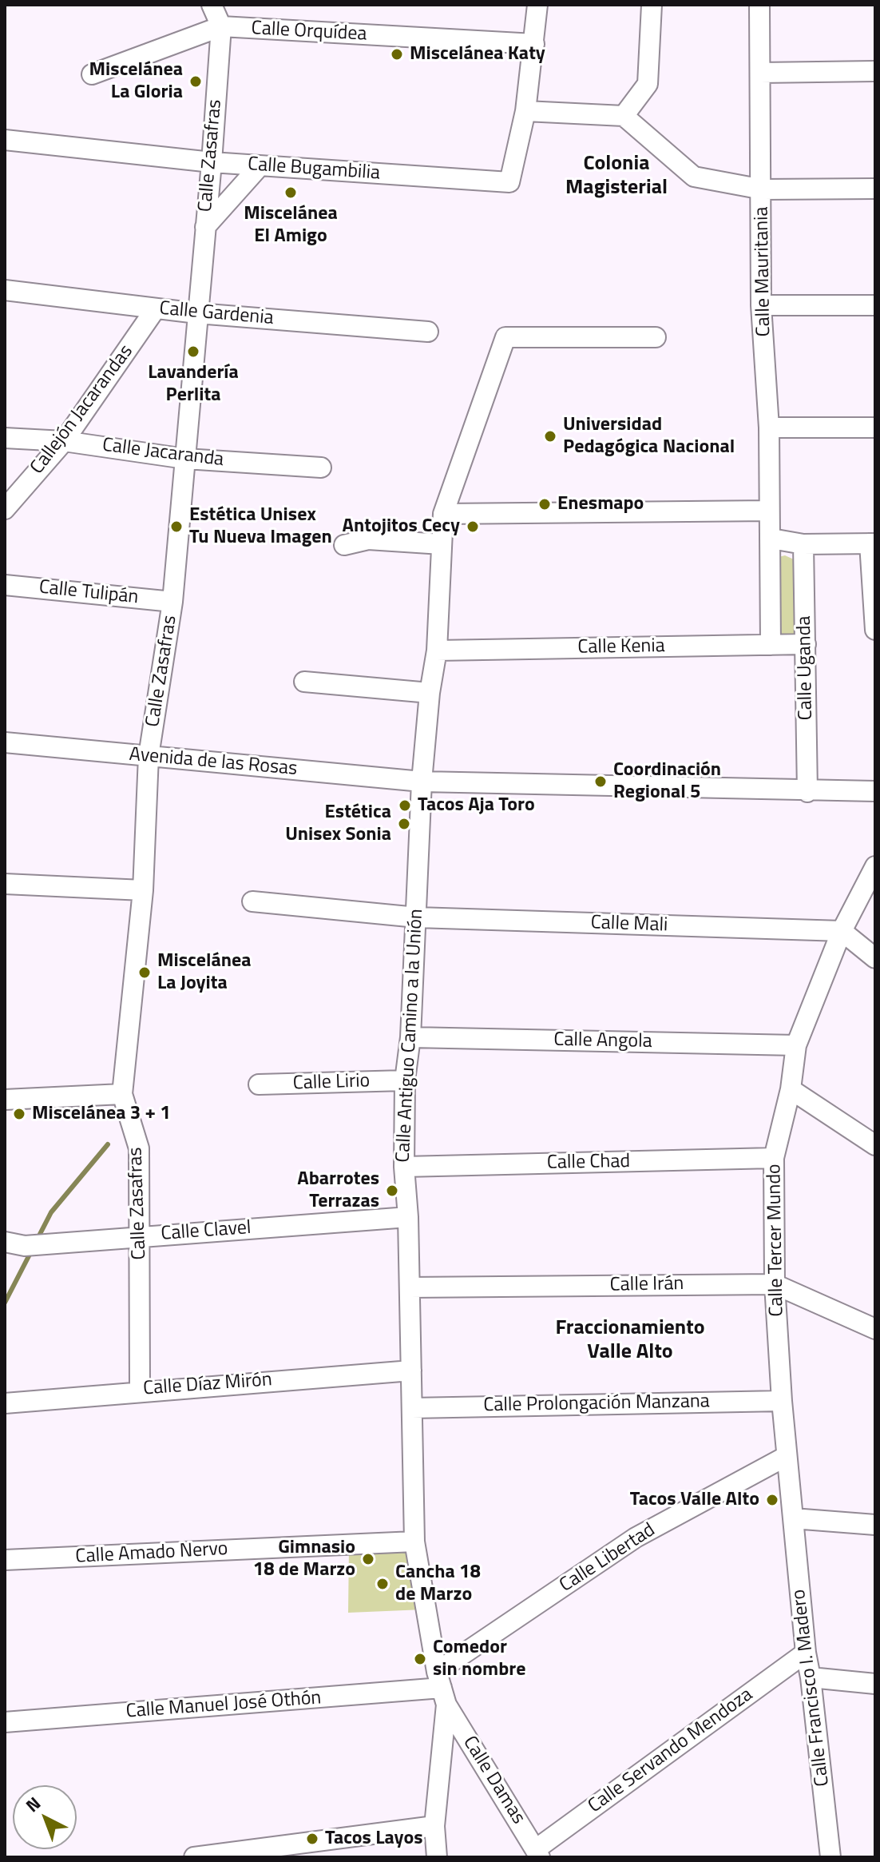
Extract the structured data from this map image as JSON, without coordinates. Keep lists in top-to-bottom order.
{
  "streets": {
    "street": [
      "Calle Orquídea",
      "Calle Zasafras",
      "Calle Bugambilia",
      "Calle Mauritania",
      "Calle Gardenia",
      "Callejón Jacarandas",
      "Calle Jacaranda",
      "Calle Tulipán",
      "Calle Kenia",
      "Calle Uganda",
      "Avenida de las Rosas",
      "Calle Mali",
      "Calle Antiguo Camino a la Unión",
      "Calle Angola",
      "Calle Lirio",
      "Calle Chad",
      "Calle Clavel",
      "Calle Tercer Mundo",
      "Calle Irán",
      "Calle Díaz Mirón",
      "Calle Prolongación Manzana",
      "Calle Amado Nervo",
      "Calle Libertad",
      "Calle Francisco I. Madero",
      "Calle Manuel José Othón",
      "Calle Servando Mendoza",
      "Calle Damas"
    ]
  },
  "crossings": [
    ["Calle Orquídea", "Calle Zasafras"],
    ["Calle Zasafras", "Calle Bugambilia"],
    ["Calle Zasafras", "Calle Gardenia"],
    ["Calle Zasafras", "Calle Jacaranda"],
    ["Calle Zasafras", "Calle Tulipán"],
    ["Calle Zasafras", "Avenida de las Rosas"],
    ["Calle Zasafras", "Calle Clavel"],
    ["Calle Zasafras", "Calle Díaz Mirón"],
    ["Calle Mauritania", "Calle Kenia"],
    ["Calle Gardenia", "Callejón Jacarandas"],
    ["Callejón Jacarandas", "Calle Jacaranda"],
    ["Calle Kenia", "Calle Uganda"],
    ["Calle Kenia", "Calle Antiguo Camino a la Unión"],
    ["Calle Uganda", "Avenida de las Rosas"],
    ["Avenida de las Rosas", "Calle Antiguo Camino a la Unión"],
    ["Calle Mali", "Calle Antiguo Camino a la Unión"],
    ["Calle Mali", "Calle Tercer Mundo"],
    ["Calle Antiguo Camino a la Unión", "Calle Angola"],
    ["Calle Antiguo Camino a la Unión", "Calle Lirio"],
    ["Calle Antiguo Camino a la Unión", "Calle Chad"],
    ["Calle Antiguo Camino a la Unión", "Calle Clavel"],
    ["Calle Antiguo Camino a la Unión", "Calle Irán"],
    ["Calle Antiguo Camino a la Unión", "Calle Díaz Mirón"],
    ["Calle Antiguo Camino a la Unión", "Calle Prolongación Manzana"],
    ["Calle Antiguo Camino a la Unión", "Calle Amado Nervo"],
    ["Calle Antiguo Camino a la Unión", "Calle Libertad"],
    ["Calle Antiguo Camino a la Unión", "Calle Manuel José Othón"],
    ["Calle Antiguo Camino a la Unión", "Calle Damas"],
    ["Calle Angola", "Calle Tercer Mundo"],
    ["Calle Chad", "Calle Tercer Mundo"],
    ["Calle Tercer Mundo", "Calle Irán"],
    ["Calle Tercer Mundo", "Calle Prolongación Manzana"],
    ["Calle Tercer Mundo", "Calle Libertad"],
    ["Calle Tercer Mundo", "Calle Francisco I. Madero"],
    ["Calle Libertad", "Calle Manuel José Othón"],
    ["Calle Libertad", "Calle Damas"],
    ["Calle Francisco I. Madero", "Calle Servando Mendoza"],
    ["Calle Manuel José Othón", "Calle Damas"],
    ["Calle Servando Mendoza", "Calle Damas"]
  ],
  "districts": ["Colonia Magisterial", "Fraccionamiento Valle Alto"],
  "places": [
    "Miscelánea Katy",
    "Miscelánea La Gloria",
    "Miscelánea El Amigo",
    "Lavandería Perlita",
    "Universidad Pedagógica Nacional",
    "Enesmapo",
    "Estética Unisex Tu Nueva Imagen",
    "Antojitos Cecy",
    "Coordinación Regional 5",
    "Tacos Aja Toro",
    "Estética Unisex Sonia",
    "Miscelánea La Joyita",
    "Miscelánea 3 + 1",
    "Abarrotes Terrazas",
    "Tacos Valle Alto",
    "Gimnasio 18 de Marzo",
    "Cancha 18 de Marzo",
    "Comedor sin nombre",
    "Tacos Layos"
  ],
  "north": "top left"
}
